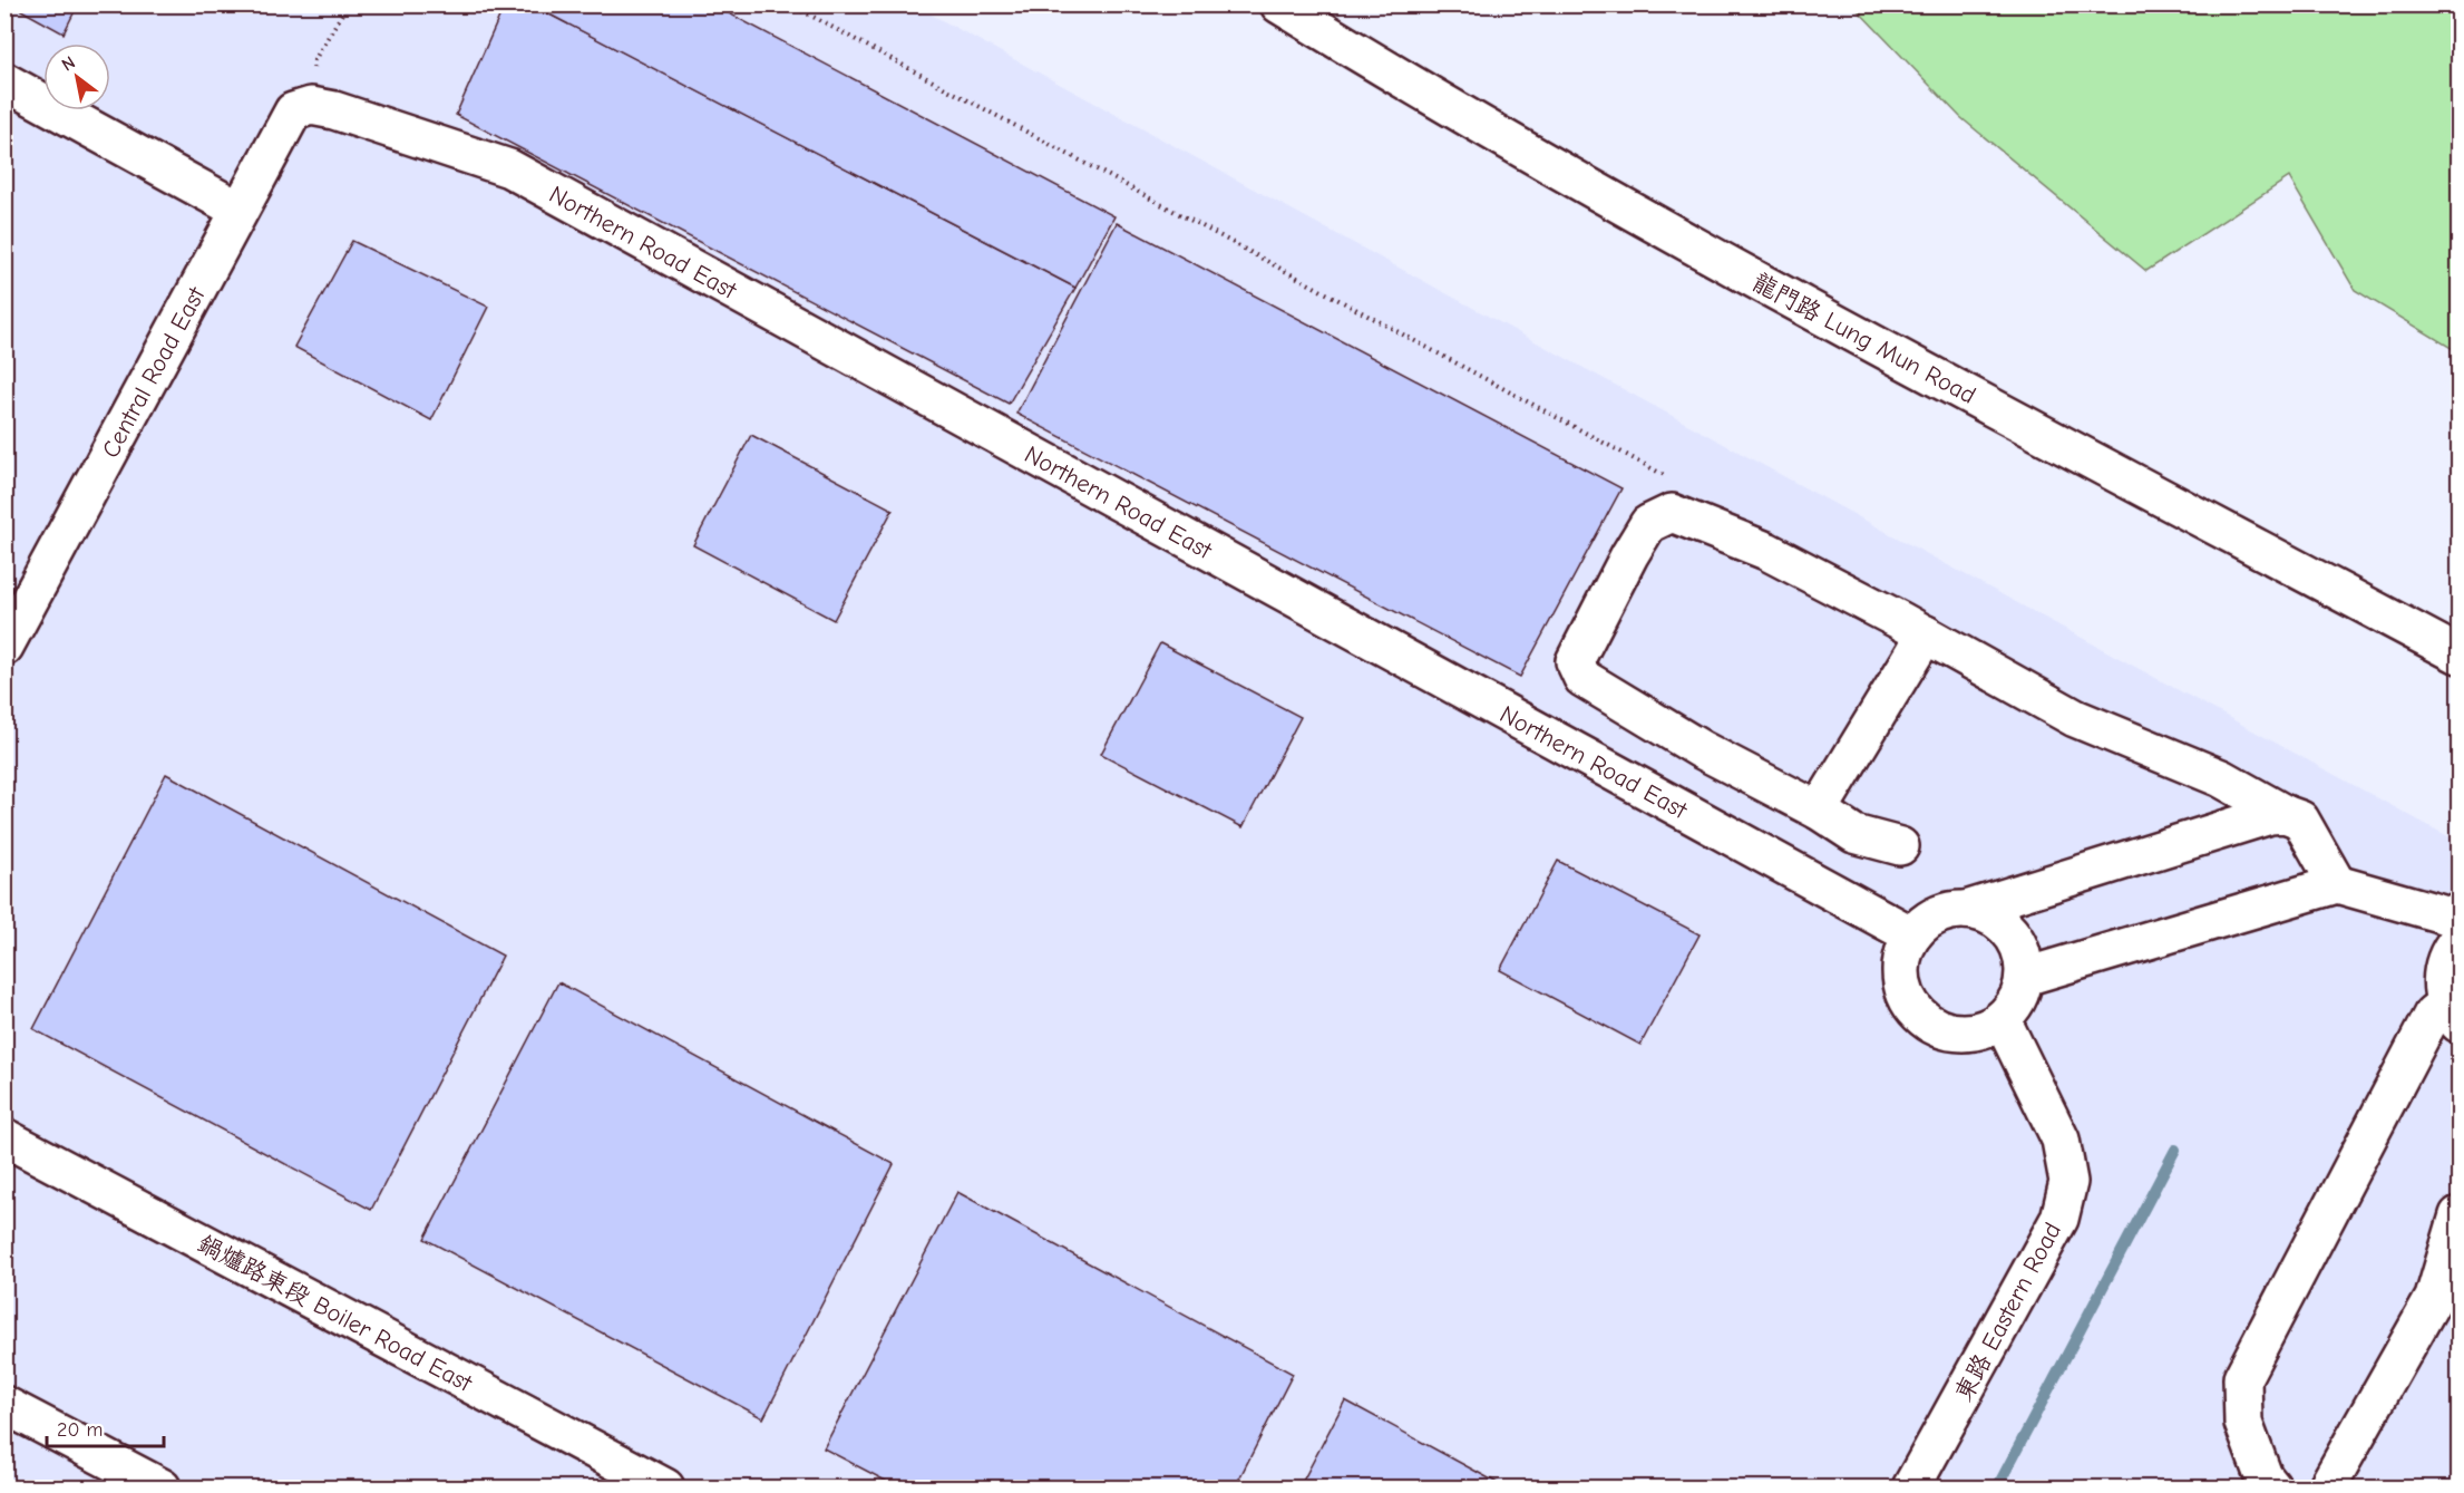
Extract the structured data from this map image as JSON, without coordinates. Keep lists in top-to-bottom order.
{
  "streets": {
    "street": [
      "Northern Road East",
      "龍門路 Lung Mun Road",
      "Central Road East",
      "東路 Eastern Road",
      "鍋爐路東段 Boiler Road East"
    ]
  },
  "crossings": [
    ["Northern Road East", "Central Road East"],
    ["Northern Road East", "東路 Eastern Road"]
  ],
  "scale_bar": "20 m",
  "north": "top left"
}
